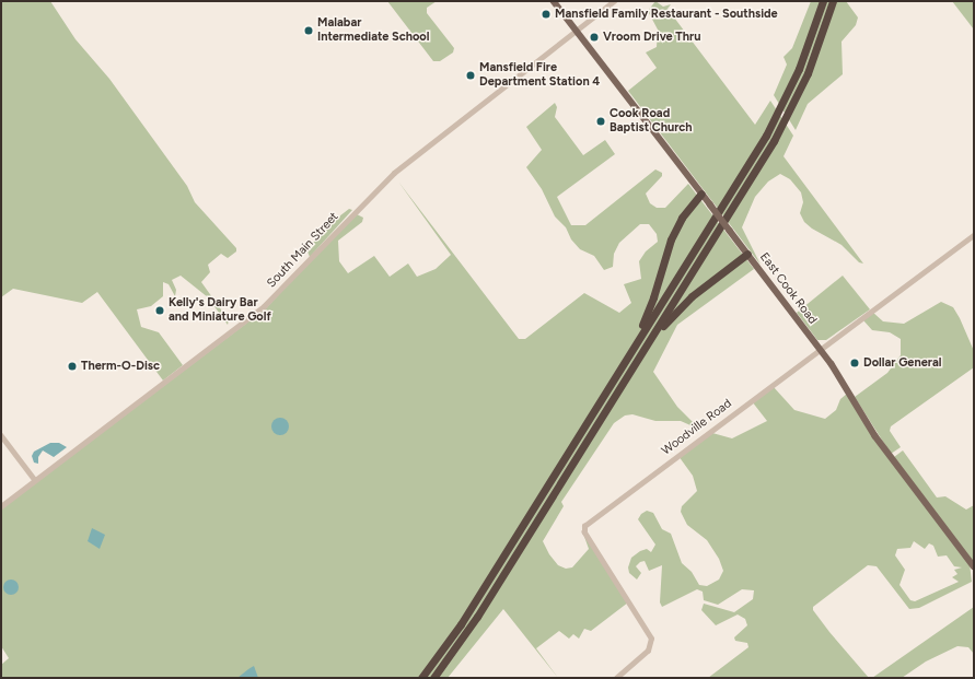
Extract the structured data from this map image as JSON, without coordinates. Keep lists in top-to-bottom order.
{
  "streets": {
    "main road": ["East Cook Road"],
    "street": ["South Main Street", "Woodville Road"]
  },
  "crossings": [
    ["South Main Street", "East Cook Road"],
    ["East Cook Road", "Woodville Road"]
  ],
  "places": [
    "Mansfield Family Restaurant - Southside",
    "Malabar Intermediate School",
    "Vroom Drive Thru",
    "Mansfield Fire Department Station 4",
    "Cook Road Baptist Church",
    "Kelly's Dairy Bar and Miniature Golf",
    "Dollar General",
    "Therm-O-Disc"
  ]
}
